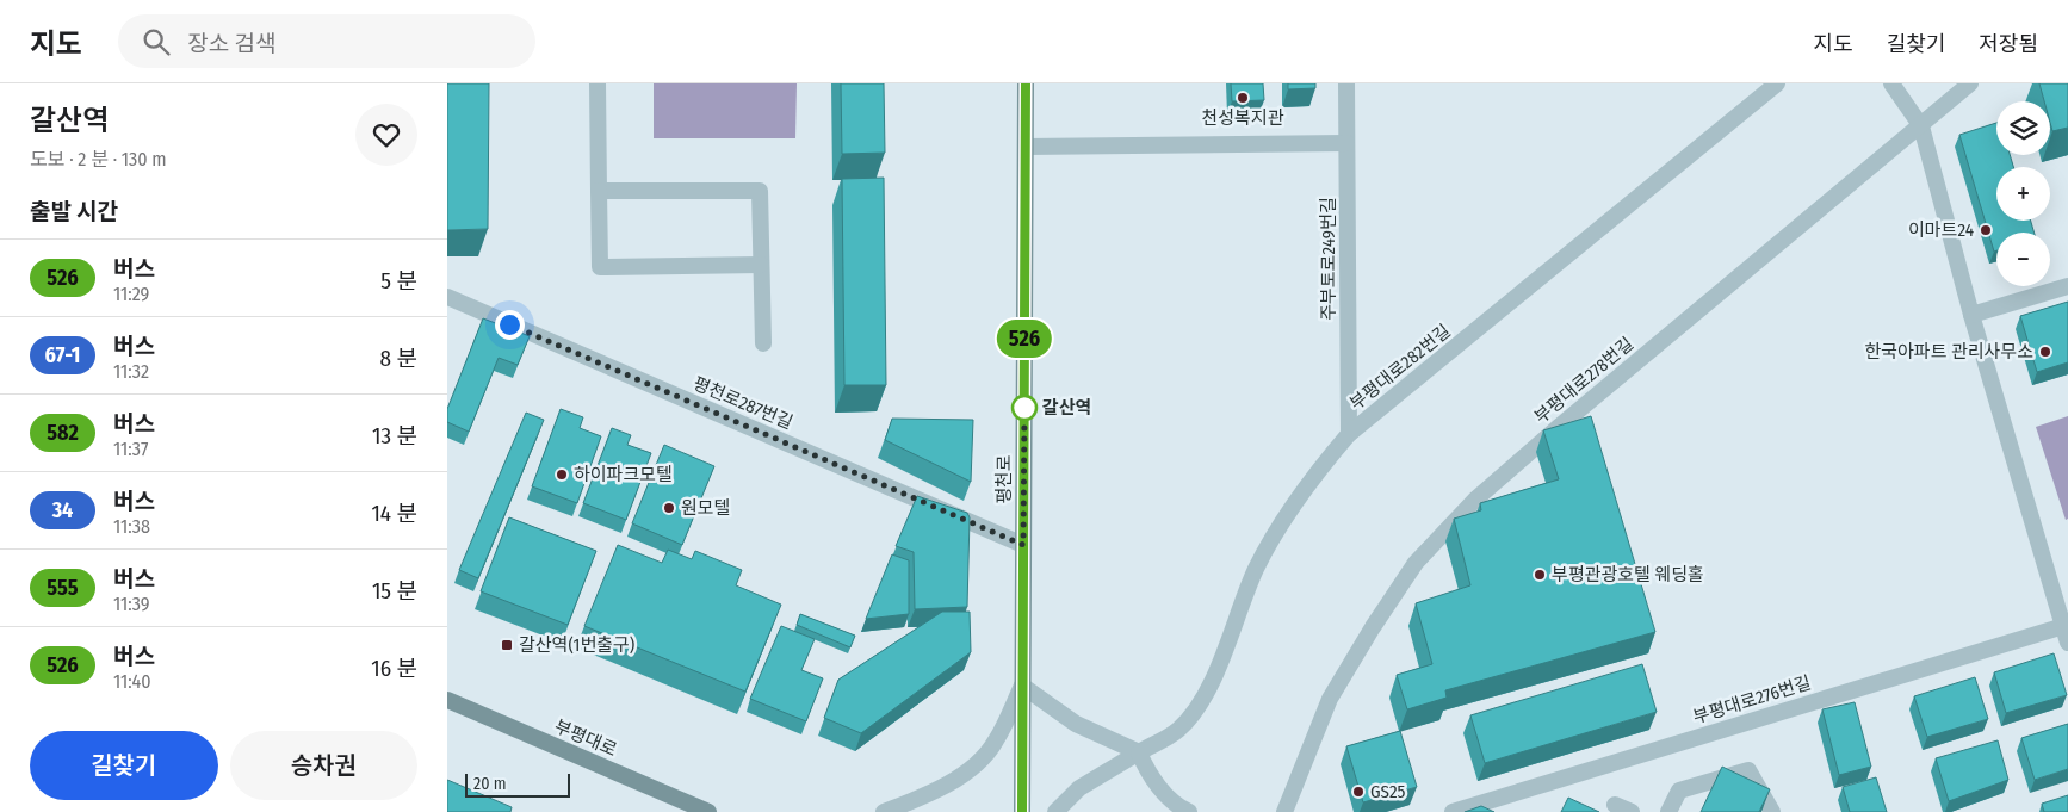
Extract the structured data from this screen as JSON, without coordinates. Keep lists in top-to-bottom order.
{
  "streets": {
    "main road": ["평천로", "부평대로"],
    "street": [
      "주부토로249번길",
      "부평대로282번길",
      "부평대로278번길",
      "평천로287번길",
      "부평대로276번길"
    ]
  },
  "crossings": [
    ["주부토로249번길", "부평대로282번길"],
    ["평천로287번길", "평천로"]
  ],
  "places": {
    "other": [
      "천성복지관",
      "이마트24",
      "한국아파트 관리사무소",
      "갈산역",
      "하이파크모텔",
      "원모텔",
      "부평관광호텔 웨딩홀",
      "GS25"
    ],
    "transit": ["갈산역(1번출구)"]
  },
  "lines": ["bus line 526"],
  "scale_bar": "20 m",
  "page": {
    "header": "지도",
    "search": "장소 검색",
    "nav": ["지도", "길찾기", "저장됨"],
    "heading": [
      ["갈산역", "도보 · 2 분 · 130 m"],
      "출발 시간"
    ],
    "on_map": "526",
    "map_buttons": ["+", "−"],
    "list": [
      {
        "mark": "526",
        "name": "버스",
        "note": "11:29",
        "value": "5 분"
      },
      {
        "mark": "67-1",
        "name": "버스",
        "note": "11:32",
        "value": "8 분"
      },
      {
        "mark": "582",
        "name": "버스",
        "note": "11:37",
        "value": "13 분"
      },
      {
        "mark": "34",
        "name": "버스",
        "note": "11:38",
        "value": "14 분"
      },
      {
        "mark": "555",
        "name": "버스",
        "note": "11:39",
        "value": "15 분"
      },
      {
        "mark": "526",
        "name": "버스",
        "note": "11:40",
        "value": "16 분"
      }
    ],
    "buttons": ["길찾기", "승차권"],
    "scale": "20 m"
  }
}
